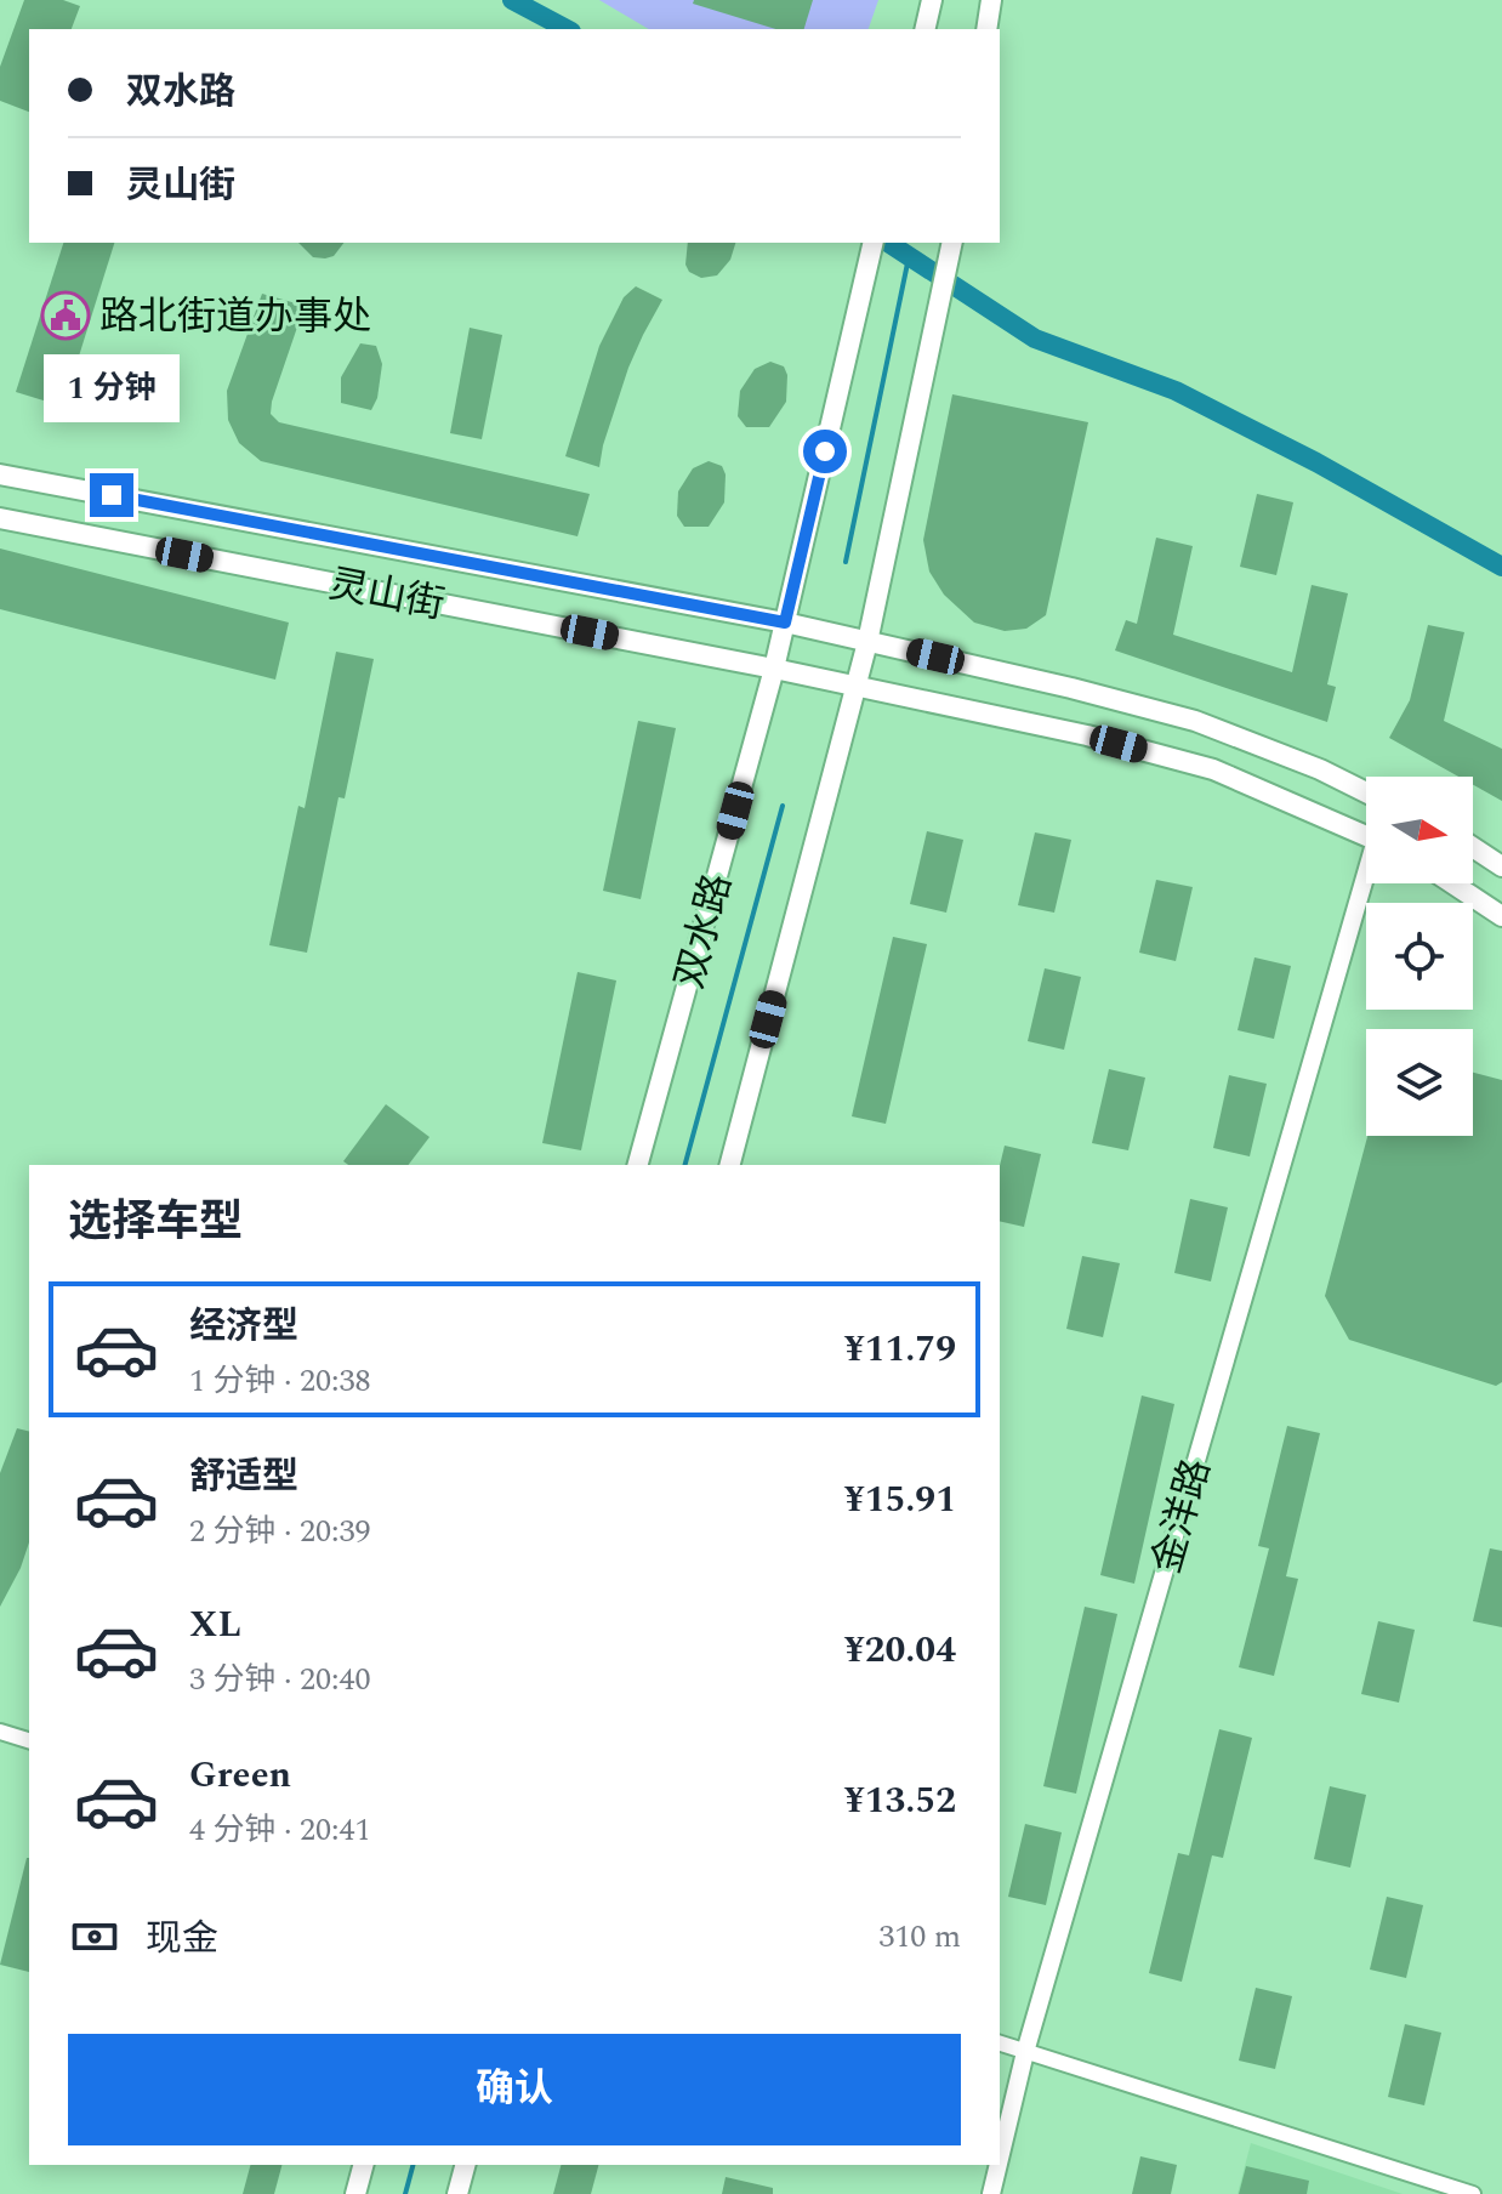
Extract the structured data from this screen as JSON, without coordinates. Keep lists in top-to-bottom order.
{
  "streets": {
    "main road": ["灵山街", "双水路"],
    "street": ["金洋路"]
  },
  "crossings": [
    ["灵山街", "双水路"]
  ],
  "places": {
    "public building": ["路北街道办事处"]
  },
  "north": "right",
  "page": {
    "banner": ["双水路", "灵山街"],
    "bubble": "1 分钟",
    "heading": "选择车型",
    "list": [
      {
        "name": "经济型",
        "note": "1 分钟 · 20:38",
        "value": "¥11.79"
      },
      {
        "name": "舒适型",
        "note": "2 分钟 · 20:39",
        "value": "¥15.91"
      },
      {
        "name": "XL",
        "note": "3 分钟 · 20:40",
        "value": "¥20.04"
      },
      {
        "name": "Green",
        "note": "4 分钟 · 20:41",
        "value": "¥13.52"
      }
    ],
    "pay": ["现金", "310 m"],
    "buttons": "确认"
  }
}
